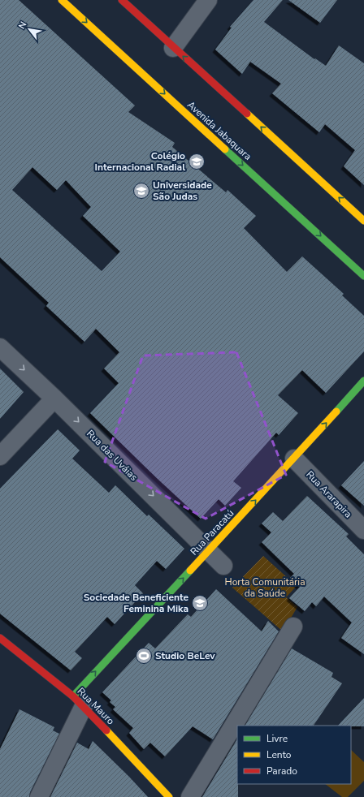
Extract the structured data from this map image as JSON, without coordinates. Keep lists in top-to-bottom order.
{
  "streets": {
    "main road": ["Avenida Jabaquara", "Rua Paracatú", "Rua Mauro"],
    "street": ["Rua das Uváias", "Rua Ararapira"]
  },
  "crossings": [
    ["Rua das Uváias", "Rua Paracatú"],
    ["Rua Ararapira", "Rua Paracatú"],
    ["Rua Paracatú", "Rua Mauro"]
  ],
  "one_way": ["Rua das Uváias", "Rua Paracatú"],
  "parks": ["Horta Comunitária da Saúde"],
  "places": {
    "school or university": ["Colégio Internacional Radial", "Universidade São Judas", "Sociedade Beneficiente Feminina Mika"],
    "sports": ["Studio BeLev"]
  },
  "legend": ["Livre", "Lento", "Parado"],
  "north": "top left"
}
